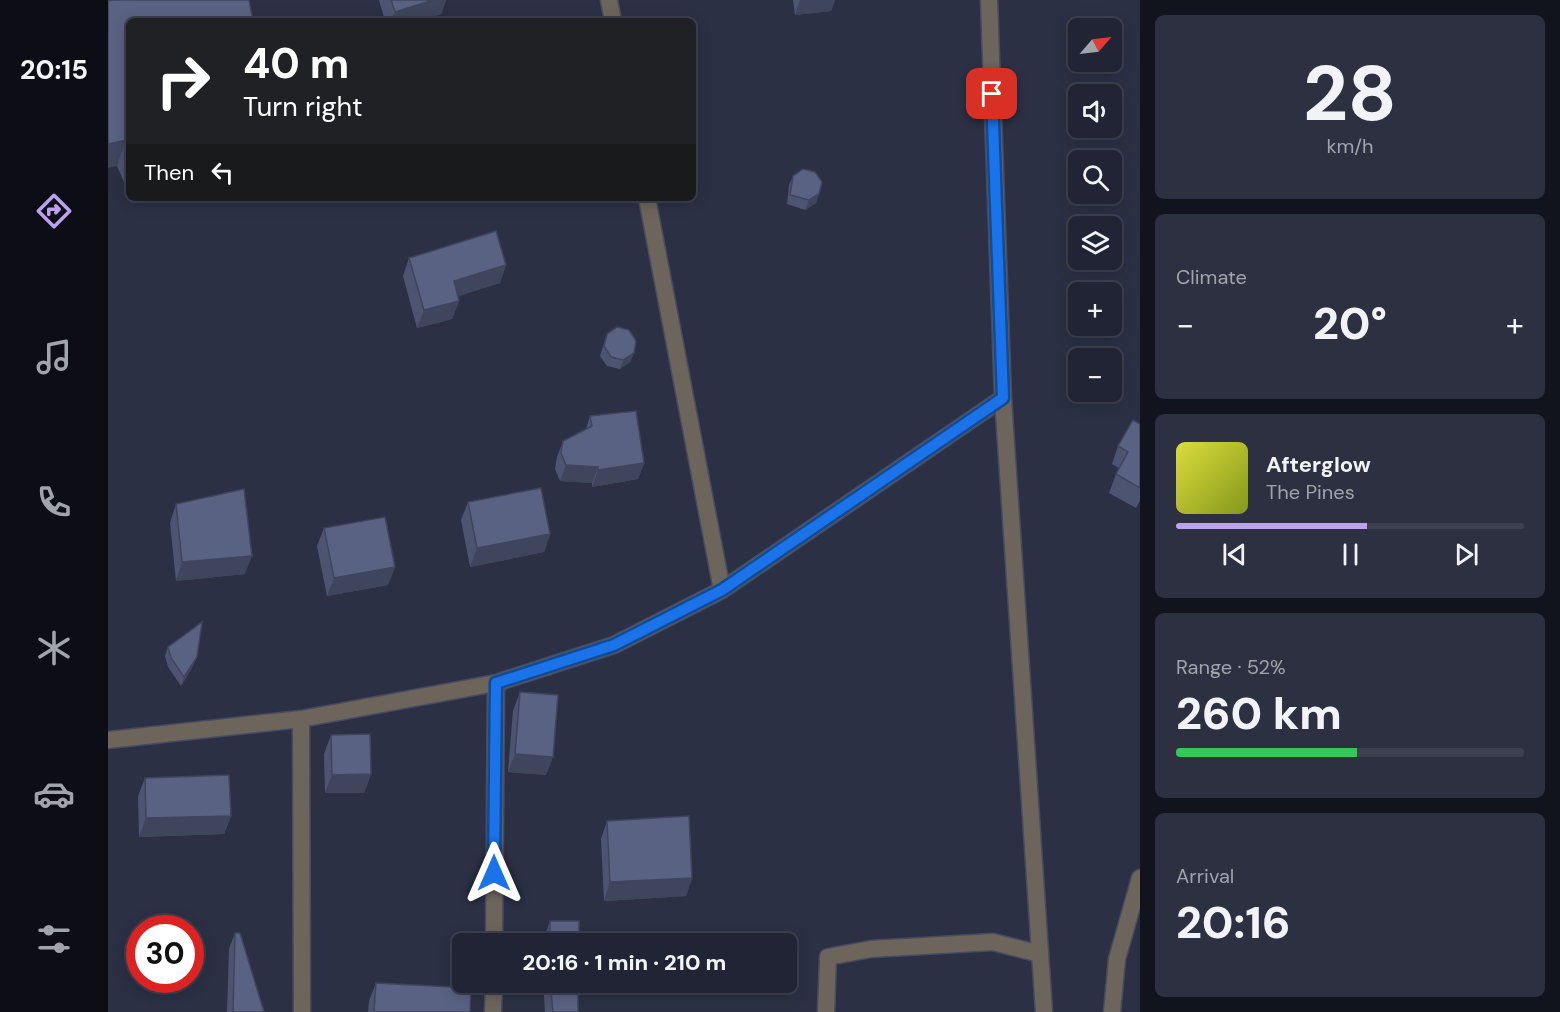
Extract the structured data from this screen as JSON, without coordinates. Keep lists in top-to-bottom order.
{
  "north": "top right",
  "page": {
    "tabs": "20:15",
    "tile": [
      ["28", "km/h"],
      "Climate",
      ["Range · 52%", "260 km"],
      ["Arrival", "20:16"]
    ],
    "map_buttons": ["+", "−"],
    "turn": ["40 m", "Turn right"],
    "then": "Then",
    "heat": ["−", "20°", "+"],
    "song": ["Afterglow", "The Pines"],
    "limit": "30",
    "trip": "20:16 · 1 min · 210 m"
  }
}
